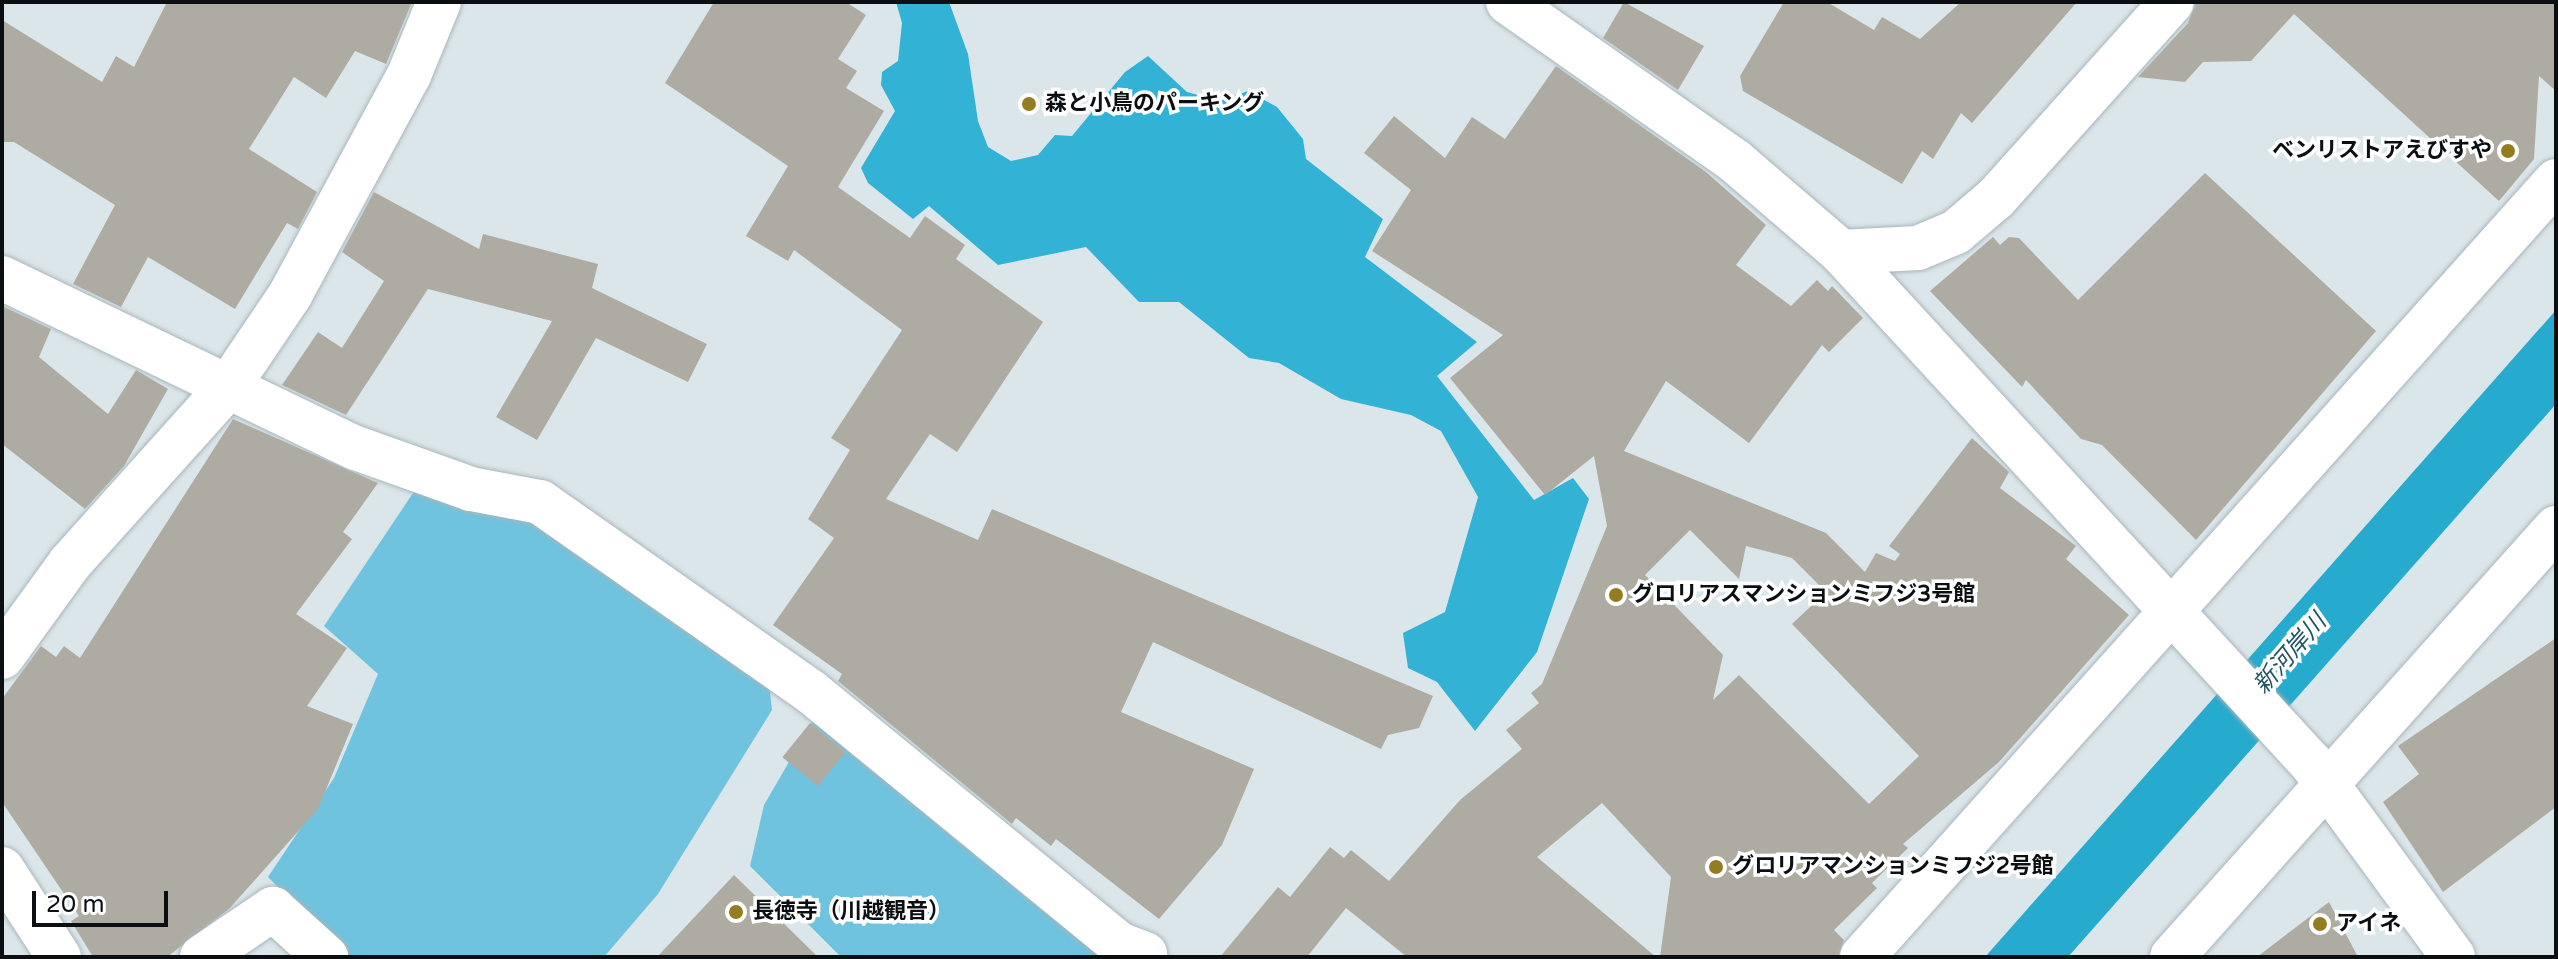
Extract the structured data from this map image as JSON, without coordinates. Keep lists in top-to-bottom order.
{
  "water": ["新河岸川"],
  "places": [
    "森と小鳥のパーキング",
    "ベンリストアえびすや",
    "グロリアスマンションミフジ3号館",
    "グロリアマンションミフジ2号館",
    "長徳寺（川越観音）",
    "アイネ"
  ],
  "scale_bar": "20 m"
}
